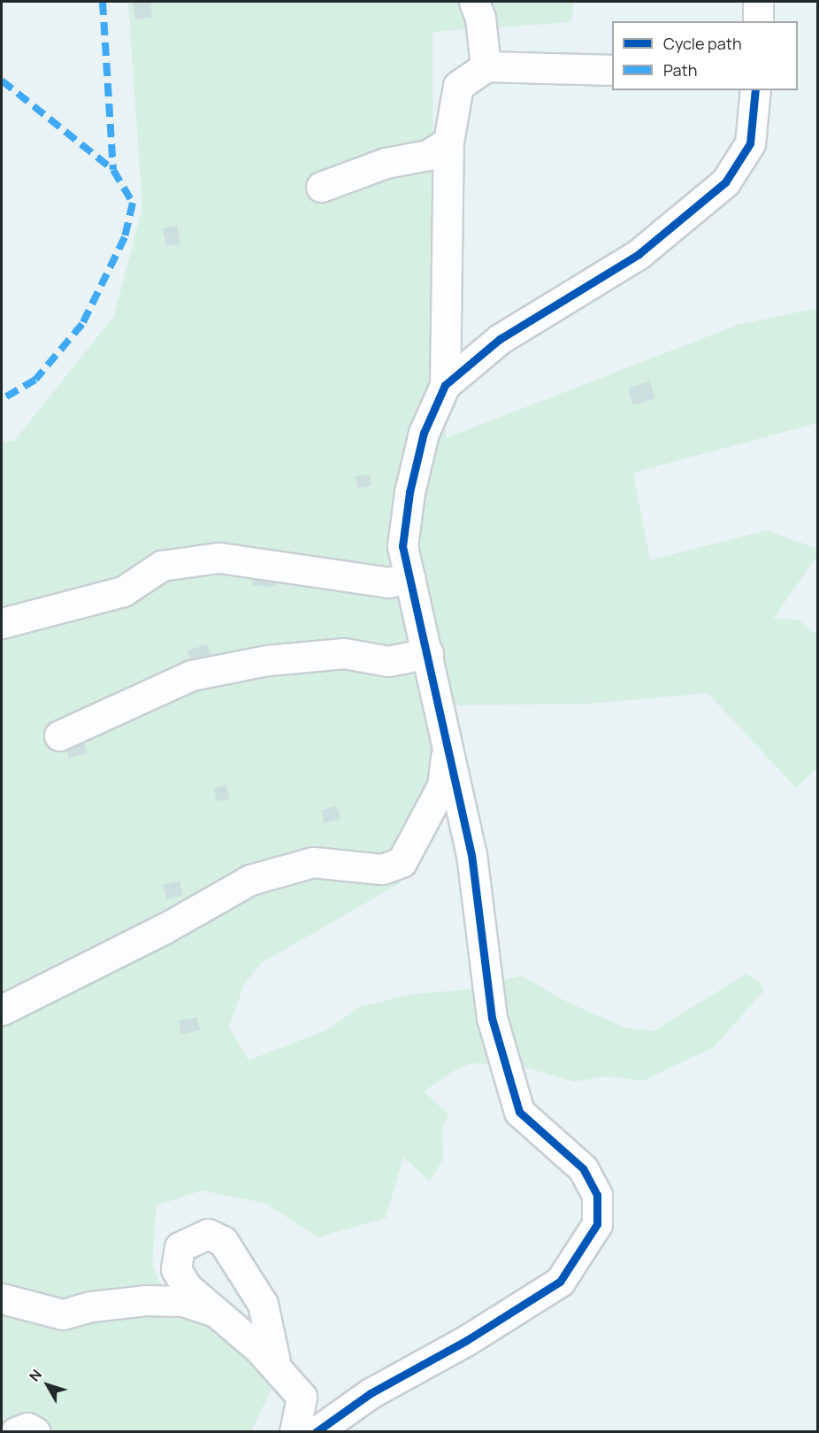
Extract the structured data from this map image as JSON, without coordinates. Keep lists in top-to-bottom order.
{
  "legend": ["Cycle path", "Path"],
  "north": "top left"
}
